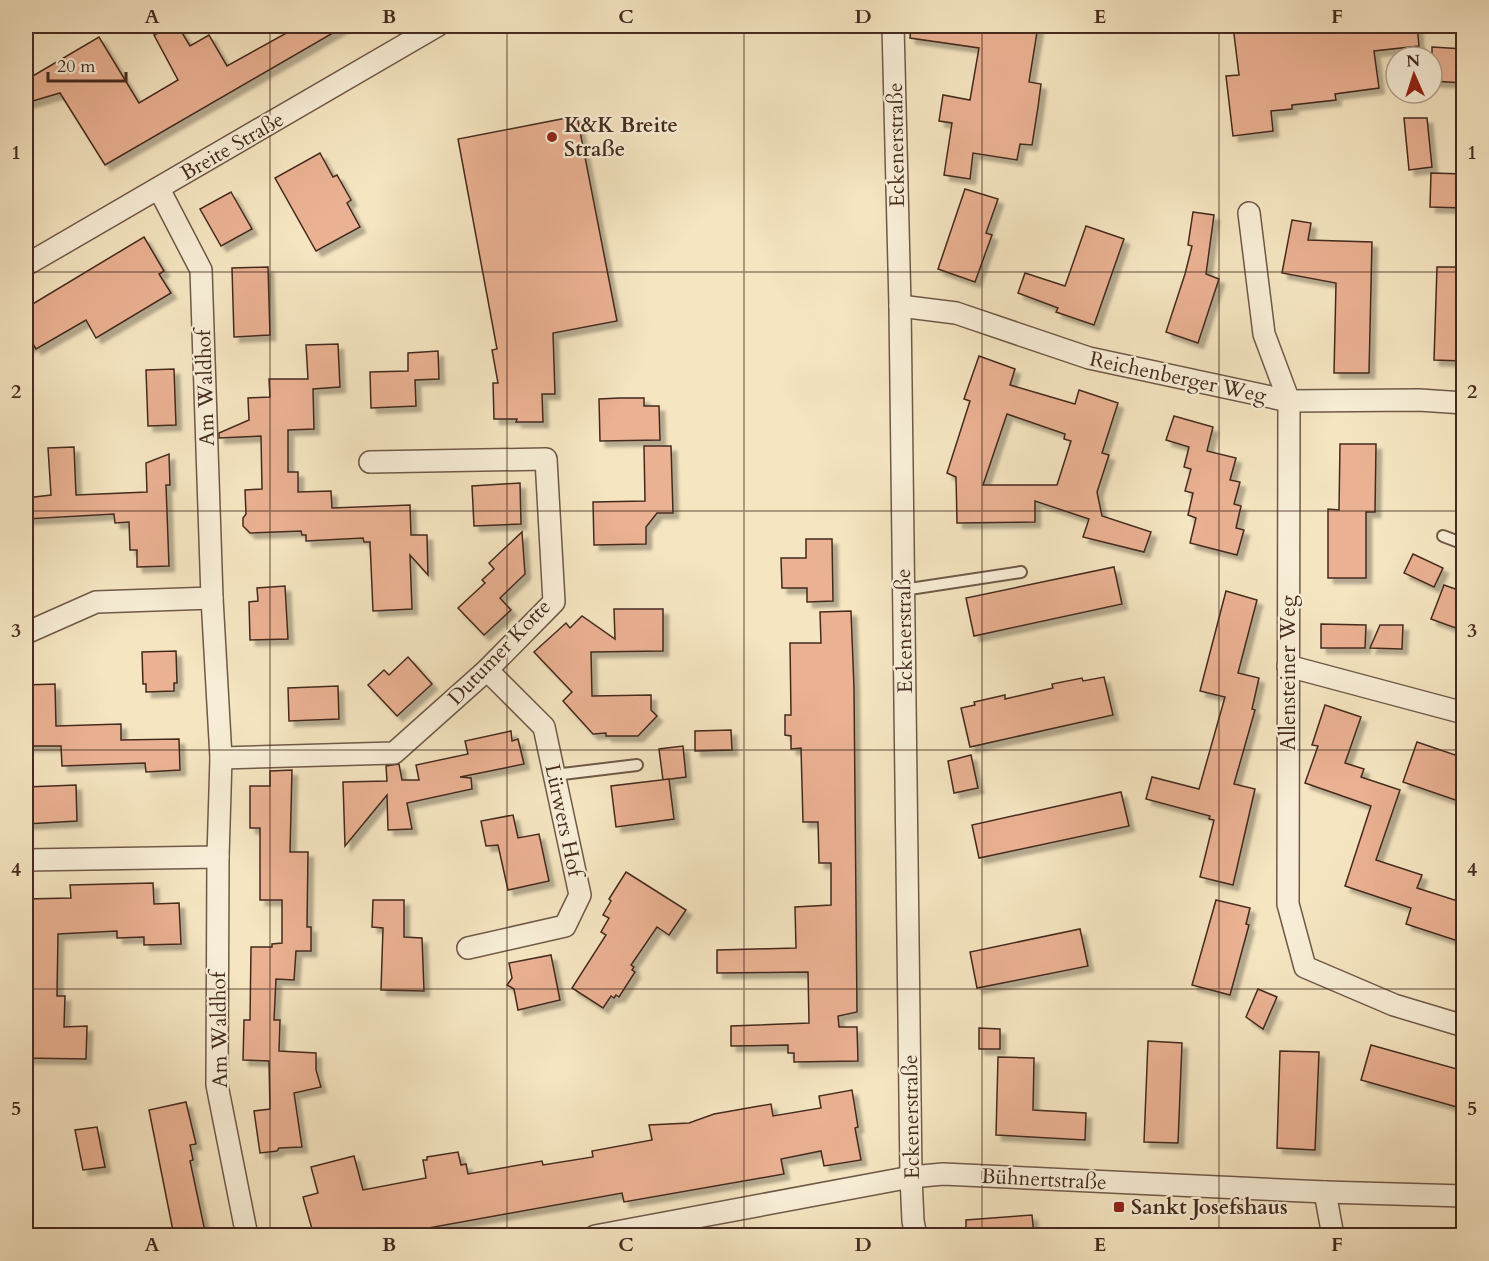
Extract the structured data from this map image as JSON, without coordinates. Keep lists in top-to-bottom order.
{
  "streets": {
    "street": [
      "Eckenerstraße",
      "Breite Straße",
      "Reichenberger Weg",
      "Am Waldhof",
      "Dutumer Kotte",
      "Allensteiner Weg",
      "Lürwers Hof",
      "Bühnertstraße"
    ]
  },
  "crossings": [
    ["Eckenerstraße", "Reichenberger Weg"],
    ["Eckenerstraße", "Bühnertstraße"],
    ["Breite Straße", "Am Waldhof"],
    ["Reichenberger Weg", "Allensteiner Weg"],
    ["Am Waldhof", "Dutumer Kotte"],
    ["Dutumer Kotte", "Lürwers Hof"]
  ],
  "places": {
    "other": ["K&K Breite Straße"],
    "transit": ["Sankt Josefshaus"]
  },
  "scale_bar": "20 m",
  "north": "top",
  "grid": {
    "columns": [
      "A",
      "B",
      "C",
      "D",
      "E",
      "F"
    ],
    "rows": [
      "1",
      "2",
      "3",
      "4",
      "5"
    ]
  }
}
